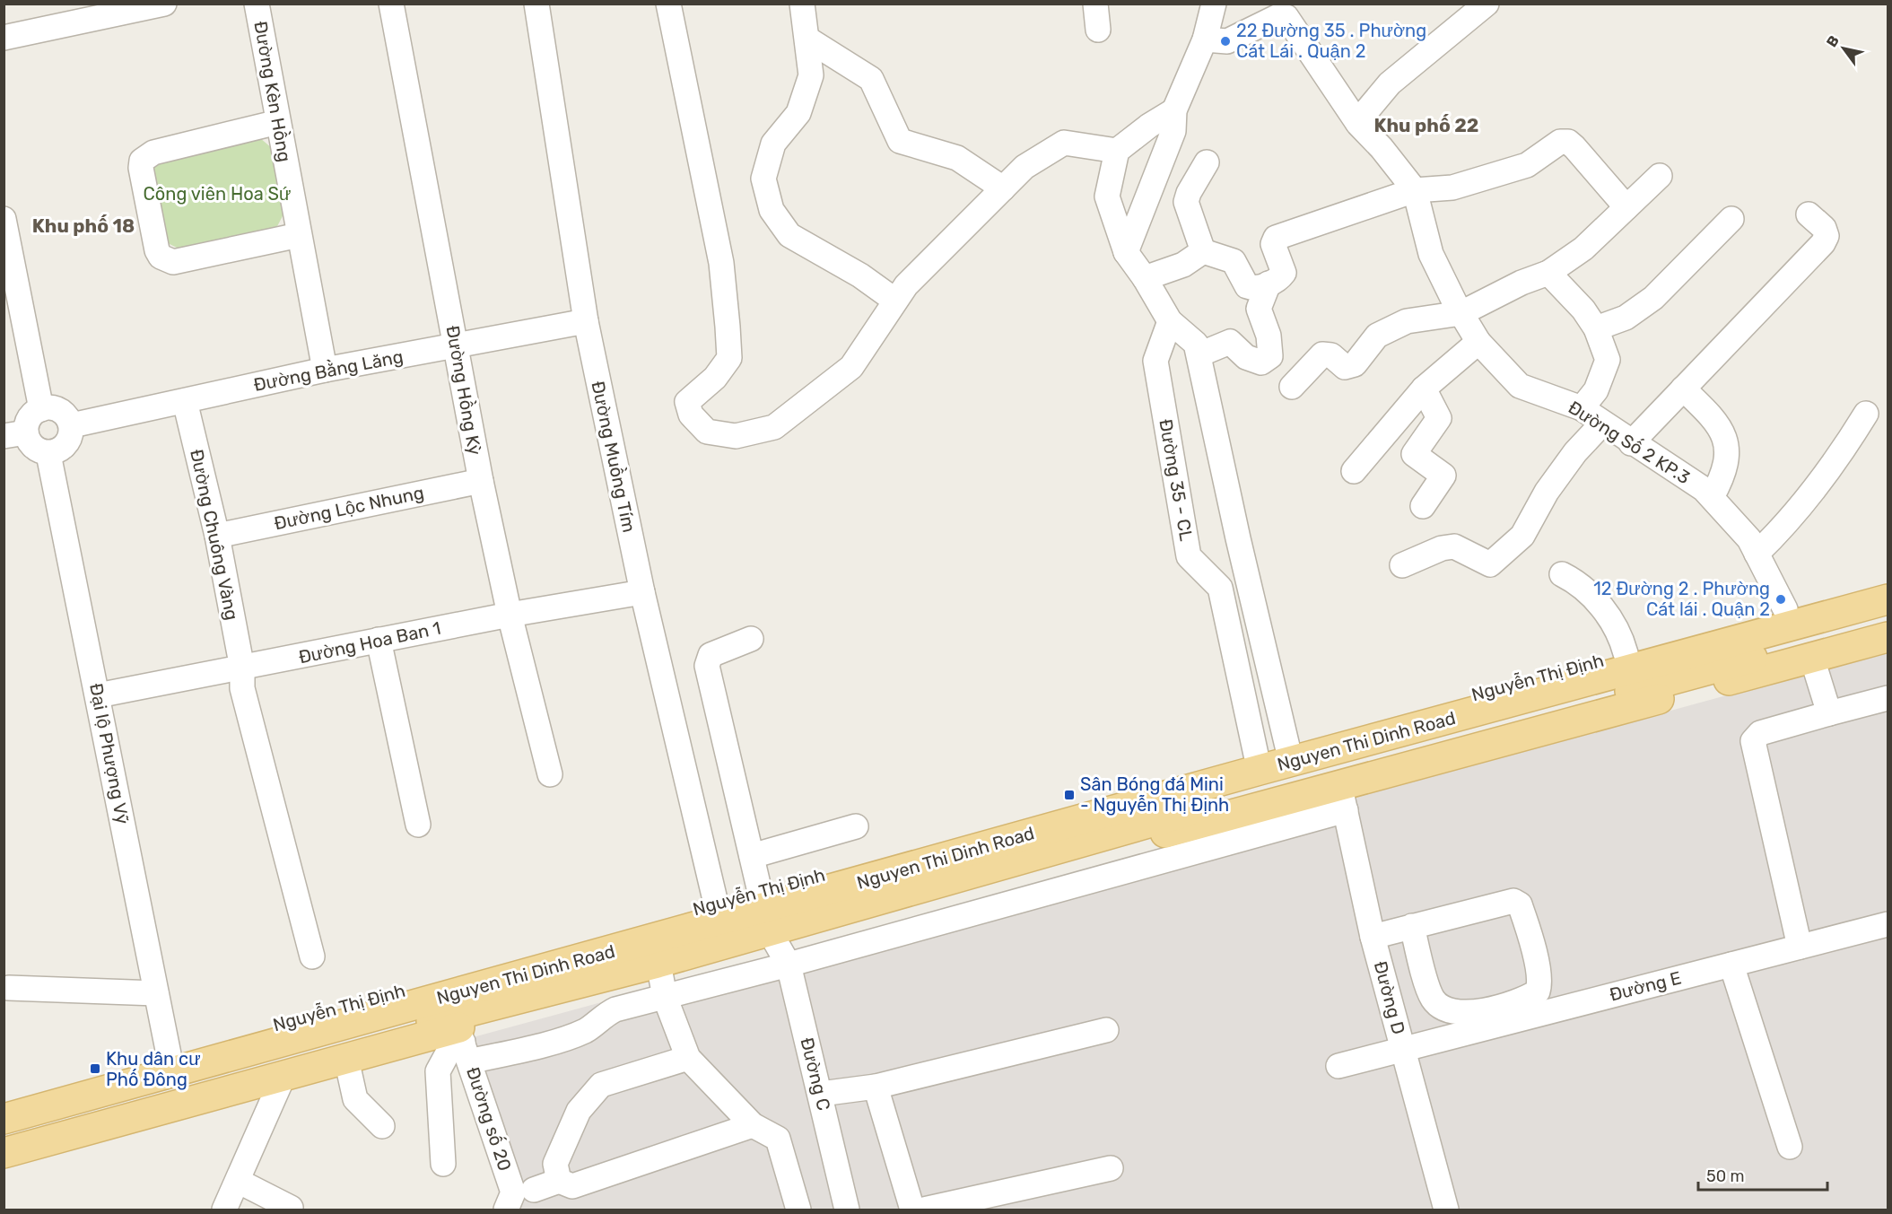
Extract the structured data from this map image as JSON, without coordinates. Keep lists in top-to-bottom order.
{
  "streets": {
    "main road": ["Nguyễn Thị Định", "Nguyen Thi Dinh Road"],
    "street": [
      "Đường Kèn Hồng",
      "Đường Bằng Lăng",
      "Đường Hồng Kỳ",
      "Đường Số 2 KP.3",
      "Đường Muồng Tím",
      "Đường 35 - CL",
      "Đường Lộc Nhung",
      "Đường Chuông Vàng",
      "Đường Hoa Ban 1",
      "Đại lộ Phượng Vỹ",
      "Đường E",
      "Đường D",
      "Đường C",
      "Đường số 20"
    ]
  },
  "crossings": [
    ["Đường Kèn Hồng", "Đường Bằng Lăng"],
    ["Đường Bằng Lăng", "Đường Hồng Kỳ"],
    ["Đường Bằng Lăng", "Đường Muồng Tím"],
    ["Đường Bằng Lăng", "Đường Chuông Vàng"],
    ["Đường Bằng Lăng", "Đại lộ Phượng Vỹ"],
    ["Đường Hồng Kỳ", "Đường Lộc Nhung"],
    ["Đường Hồng Kỳ", "Đường Hoa Ban 1"],
    ["Đường Số 2 KP.3", "Nguyễn Thị Định"],
    ["Đường Số 2 KP.3", "Nguyen Thi Dinh Road"],
    ["Đường Muồng Tím", "Đường Hoa Ban 1"],
    ["Đường Muồng Tím", "Nguyễn Thị Định"],
    ["Đường Muồng Tím", "Nguyen Thi Dinh Road"],
    ["Đường 35 - CL", "Nguyễn Thị Định"],
    ["Đường 35 - CL", "Nguyen Thi Dinh Road"],
    ["Đường Lộc Nhung", "Đường Chuông Vàng"],
    ["Đường Chuông Vàng", "Đường Hoa Ban 1"],
    ["Đường Hoa Ban 1", "Đại lộ Phượng Vỹ"],
    ["Nguyễn Thị Định", "Nguyen Thi Dinh Road"],
    ["Nguyễn Thị Định", "Đại lộ Phượng Vỹ"],
    ["Nguyễn Thị Định", "Đường D"],
    ["Nguyễn Thị Định", "Đường C"],
    ["Nguyễn Thị Định", "Đường số 20"],
    ["Nguyen Thi Dinh Road", "Đường C"],
    ["Nguyen Thi Dinh Road", "Đường số 20"],
    ["Đường E", "Đường D"]
  ],
  "districts": ["Khu phố 22", "Khu phố 18"],
  "parks": ["Công viên Hoa Sứ"],
  "places": {
    "other": ["22 Đường 35 . Phường Cát Lái . Quận 2", "12 Đường 2 . Phường Cát lái . Quận 2"],
    "transit": ["Sân Bóng đá Mini - Nguyễn Thị Định", "Khu dân cư Phố Đông"]
  },
  "scale_bar": "50 m",
  "north": "top left"
}
